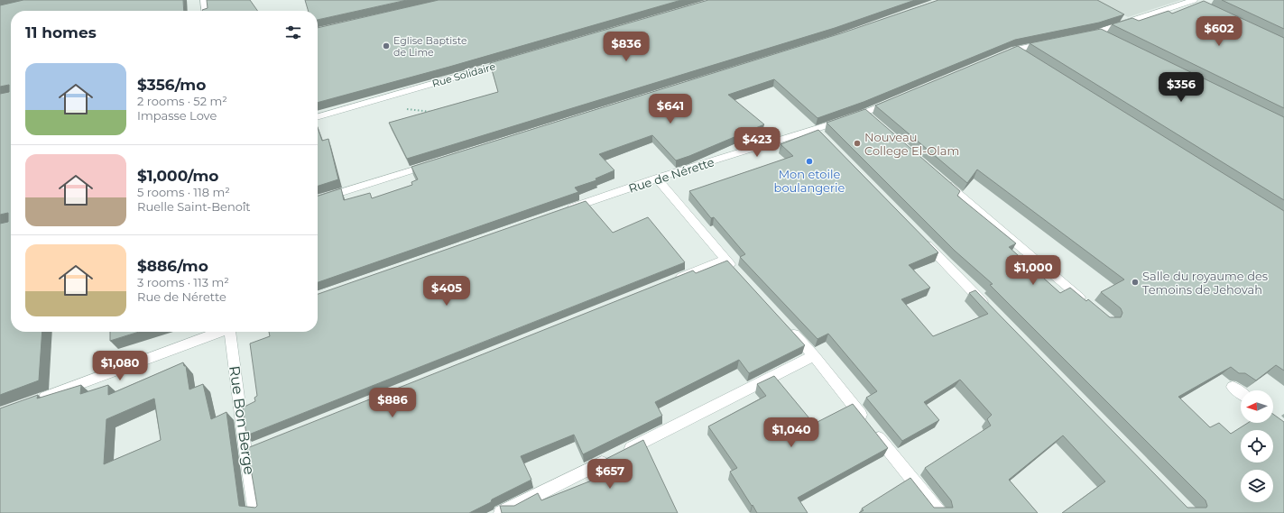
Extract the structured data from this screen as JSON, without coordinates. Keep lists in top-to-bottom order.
{
  "streets": {
    "street": ["Rue Solidaire", "Rue de Nérette", "Rue Bon Berge"]
  },
  "places": [
    "Eglise Baptiste de Lime",
    "Nouveau College El-Olam",
    "Mon etoile boulangerie",
    "Salle du royaume des Temoins de Jehovah"
  ],
  "north": "left",
  "page": {
    "heading": "11 homes",
    "price": [
      "$602",
      "$836",
      "$356",
      "$641",
      "$423",
      "$1,000",
      "$405",
      "$1,080",
      "$886",
      "$1,040",
      "$657"
    ],
    "list": [
      {
        "name": "$356/mo",
        "note": "2 rooms · 52 m² · Impasse Love"
      },
      {
        "name": "$1,000/mo",
        "note": "5 rooms · 118 m² · Ruelle Saint-Benoît"
      },
      {
        "name": "$886/mo",
        "note": "3 rooms · 113 m² · Rue de Nérette"
      }
    ]
  }
}
